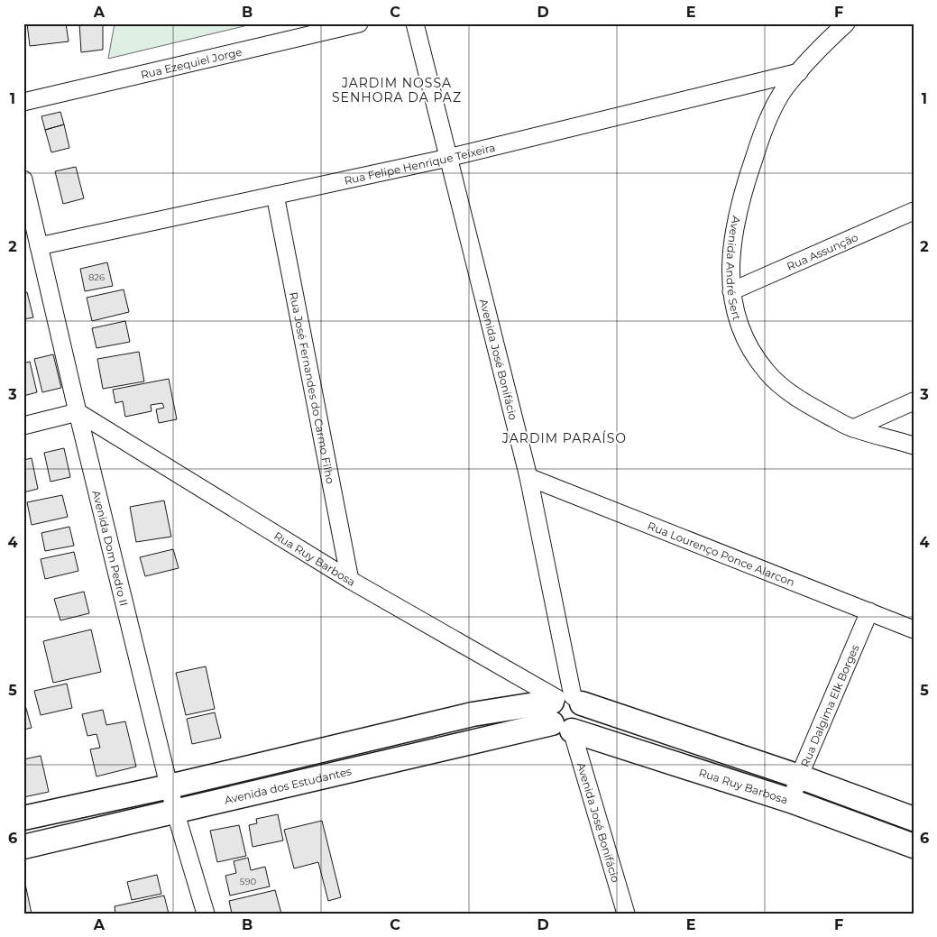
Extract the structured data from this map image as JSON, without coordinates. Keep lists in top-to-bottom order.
{
  "streets": {
    "street": [
      "Rua Ezequiel Jorge",
      "Rua Felipe Henrique Teixeira",
      "Rua Assunção",
      "Avenida André Sert",
      "Avenida José Bonifácio",
      "Rua José Fernandes do Carmo Filho",
      "Avenida Dom Pedro II",
      "Rua Lourenço Ponce Alarcon",
      "Rua Ruy Barbosa",
      "Rua Dalgima Elk Borges",
      "Avenida dos Estudantes"
    ]
  },
  "crossings": [
    ["Rua Felipe Henrique Teixeira", "Avenida André Sert"],
    ["Rua Felipe Henrique Teixeira", "Avenida José Bonifácio"],
    ["Rua Felipe Henrique Teixeira", "Rua José Fernandes do Carmo Filho"],
    ["Rua Felipe Henrique Teixeira", "Avenida Dom Pedro II"],
    ["Rua Assunção", "Avenida André Sert"],
    ["Avenida José Bonifácio", "Rua Lourenço Ponce Alarcon"],
    ["Avenida José Bonifácio", "Rua Ruy Barbosa"],
    ["Avenida José Bonifácio", "Avenida dos Estudantes"],
    ["Rua José Fernandes do Carmo Filho", "Rua Ruy Barbosa"],
    ["Avenida Dom Pedro II", "Rua Ruy Barbosa"],
    ["Avenida Dom Pedro II", "Avenida dos Estudantes"],
    ["Rua Lourenço Ponce Alarcon", "Rua Dalgima Elk Borges"],
    ["Rua Ruy Barbosa", "Rua Dalgima Elk Borges"],
    ["Rua Ruy Barbosa", "Avenida dos Estudantes"]
  ],
  "districts": ["JARDIM NOSSA SENHORA DA PAZ", "JARDIM PARAÍSO"],
  "house_numbers": ["826", "590"],
  "grid": {
    "columns": [
      "A",
      "B",
      "C",
      "D",
      "E",
      "F"
    ],
    "rows": [
      "1",
      "2",
      "3",
      "4",
      "5",
      "6"
    ]
  }
}
